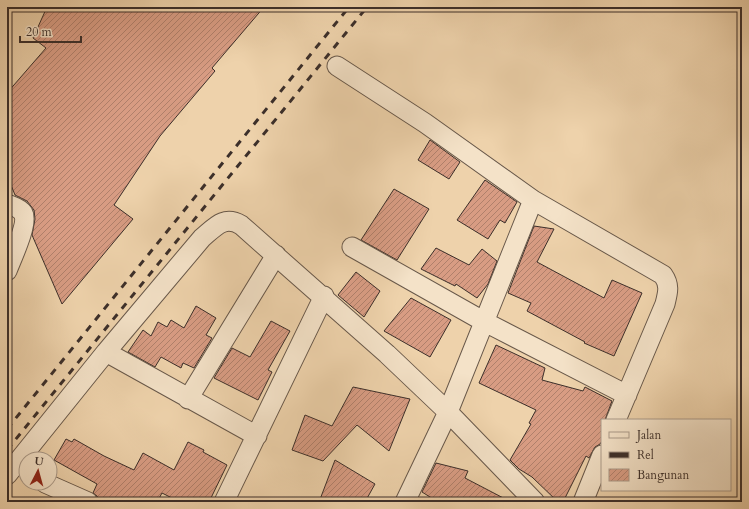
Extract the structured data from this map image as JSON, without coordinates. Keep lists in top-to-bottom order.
{
  "legend": ["Jalan", "Rel", "Bangunan"],
  "scale_bar": "20 m",
  "north": "top"
}
